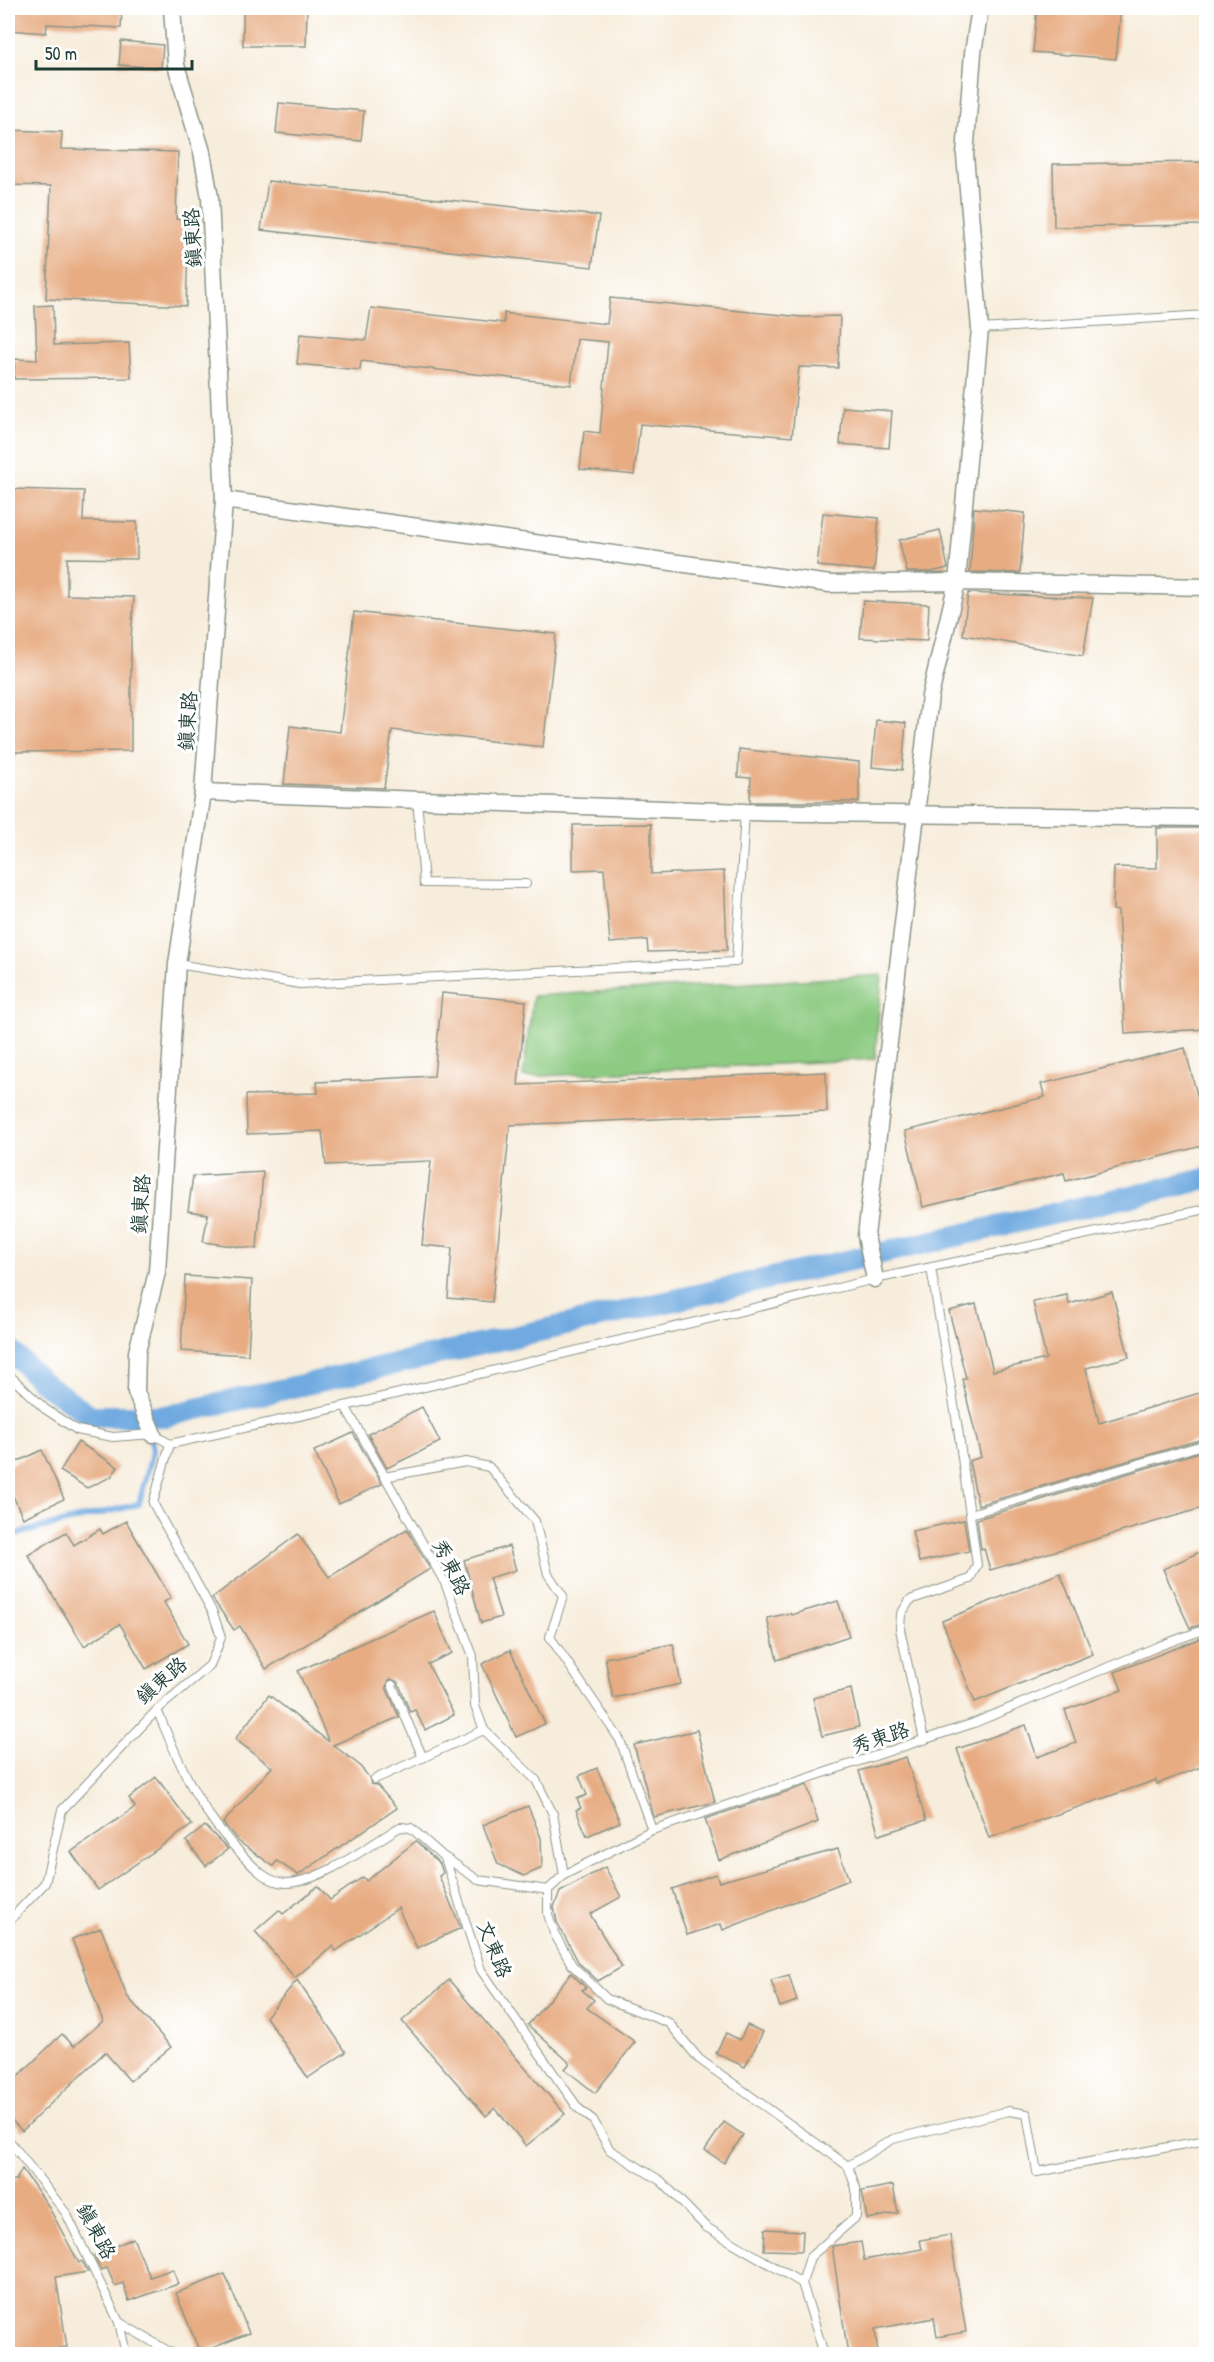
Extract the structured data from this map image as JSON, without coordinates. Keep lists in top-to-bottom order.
{
  "streets": {
    "street": ["鎮東路"],
    "lane": ["秀東路", "文東路"]
  },
  "scale_bar": "50 m"
}
